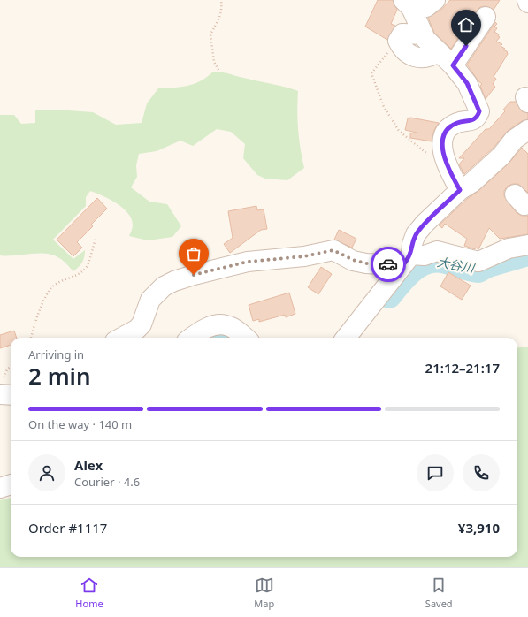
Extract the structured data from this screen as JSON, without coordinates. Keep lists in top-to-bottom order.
{
  "water": ["大谷川"],
  "page": {
    "heading": ["2 min", "Arriving in", "21:12–21:17"],
    "panel": [
      "Alex",
      "Courier · 4.6",
      "Order #1117",
      "¥3,910"
    ],
    "bar": "On the way · 140 m",
    "tabs": ["Home", "Map", "Saved"]
  }
}
